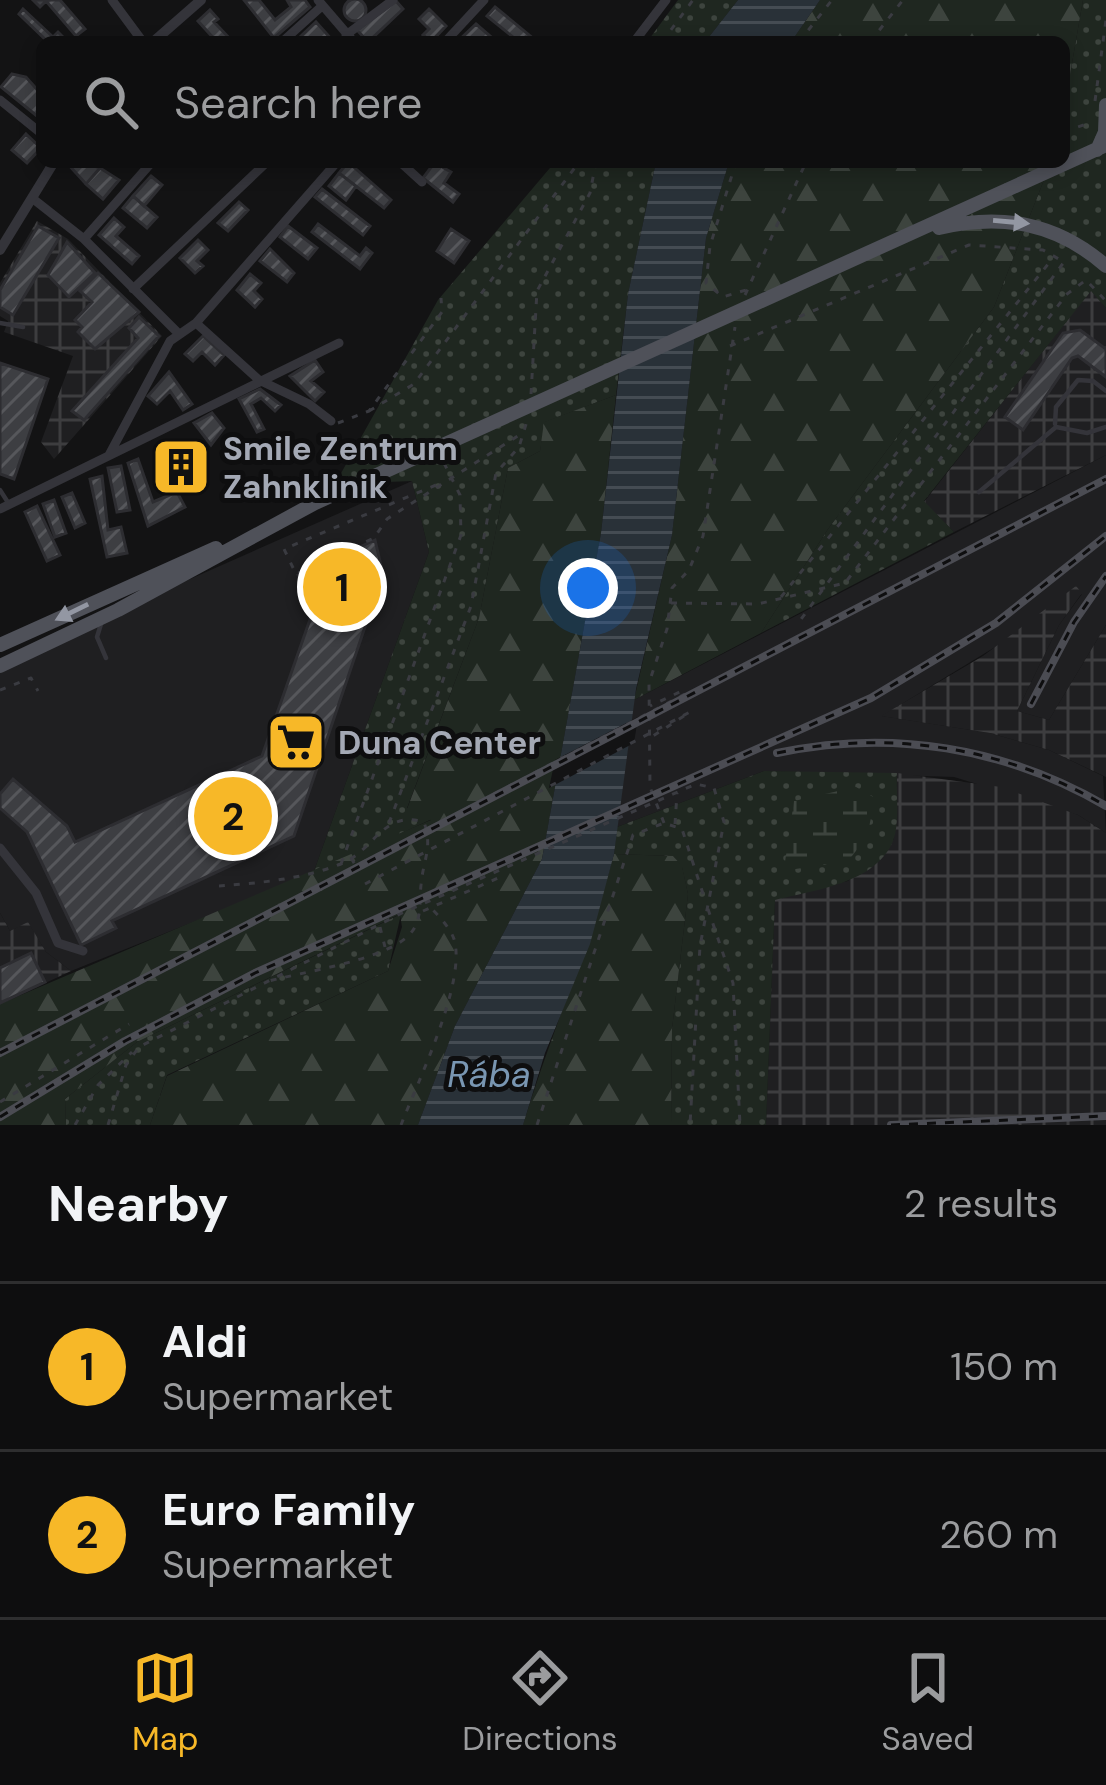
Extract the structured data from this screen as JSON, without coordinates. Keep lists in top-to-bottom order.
{
  "water": ["Rába"],
  "places": {
    "building": ["Smile Zentrum Zahnklinik"],
    "supermarket": ["Duna Center"]
  },
  "page": {
    "search": "Search here",
    "pins": ["1", "2"],
    "heading": ["Nearby", "2 results"],
    "list": [
      {
        "mark": "1",
        "name": "Aldi",
        "note": "Supermarket",
        "value": "150 m"
      },
      {
        "mark": "2",
        "name": "Euro Family",
        "note": "Supermarket",
        "value": "260 m"
      }
    ],
    "nav": ["Map", "Directions", "Saved"]
  }
}
